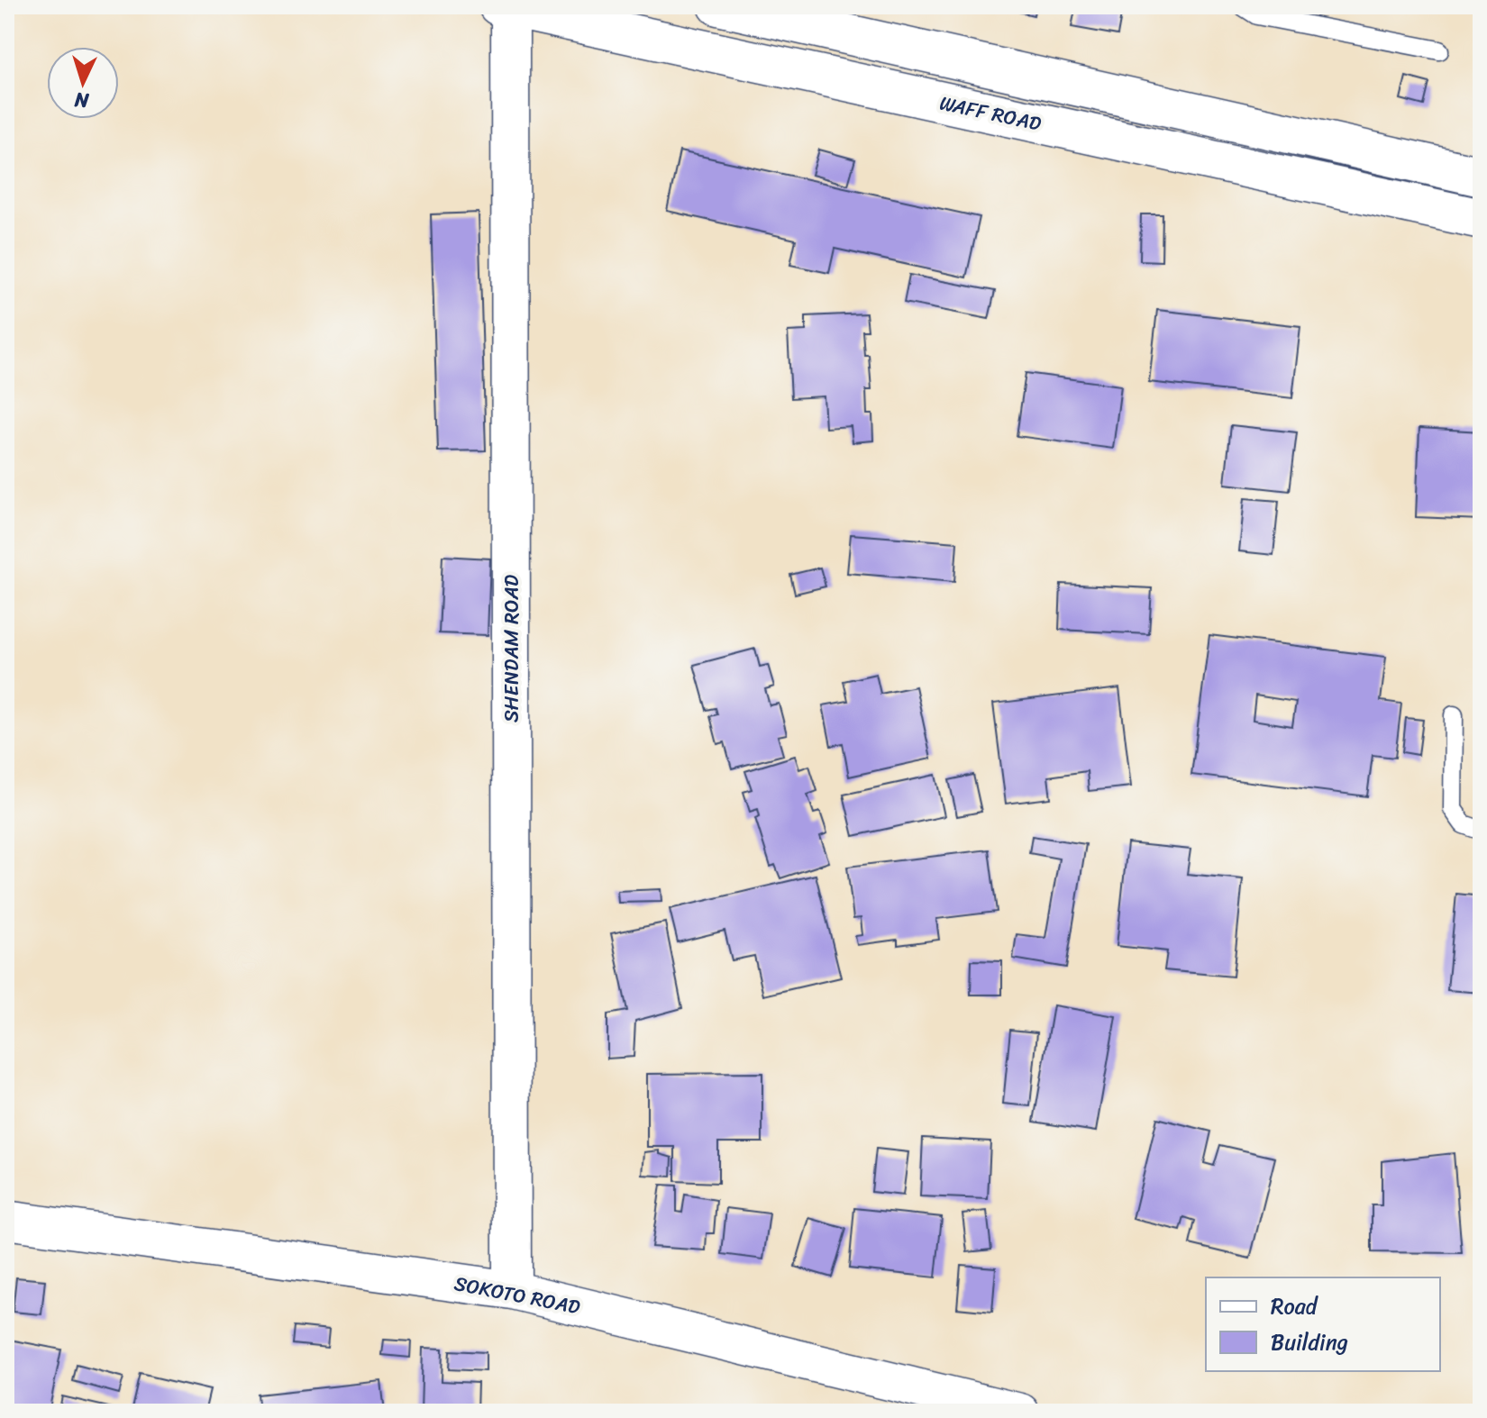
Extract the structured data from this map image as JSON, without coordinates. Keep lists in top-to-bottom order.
{
  "streets": {
    "street": ["WAFF ROAD", "SHENDAM ROAD", "SOKOTO ROAD"]
  },
  "crossings": [
    ["WAFF ROAD", "SHENDAM ROAD"],
    ["SHENDAM ROAD", "SOKOTO ROAD"]
  ],
  "legend": ["Road", "Building"],
  "north": "bottom"
}
